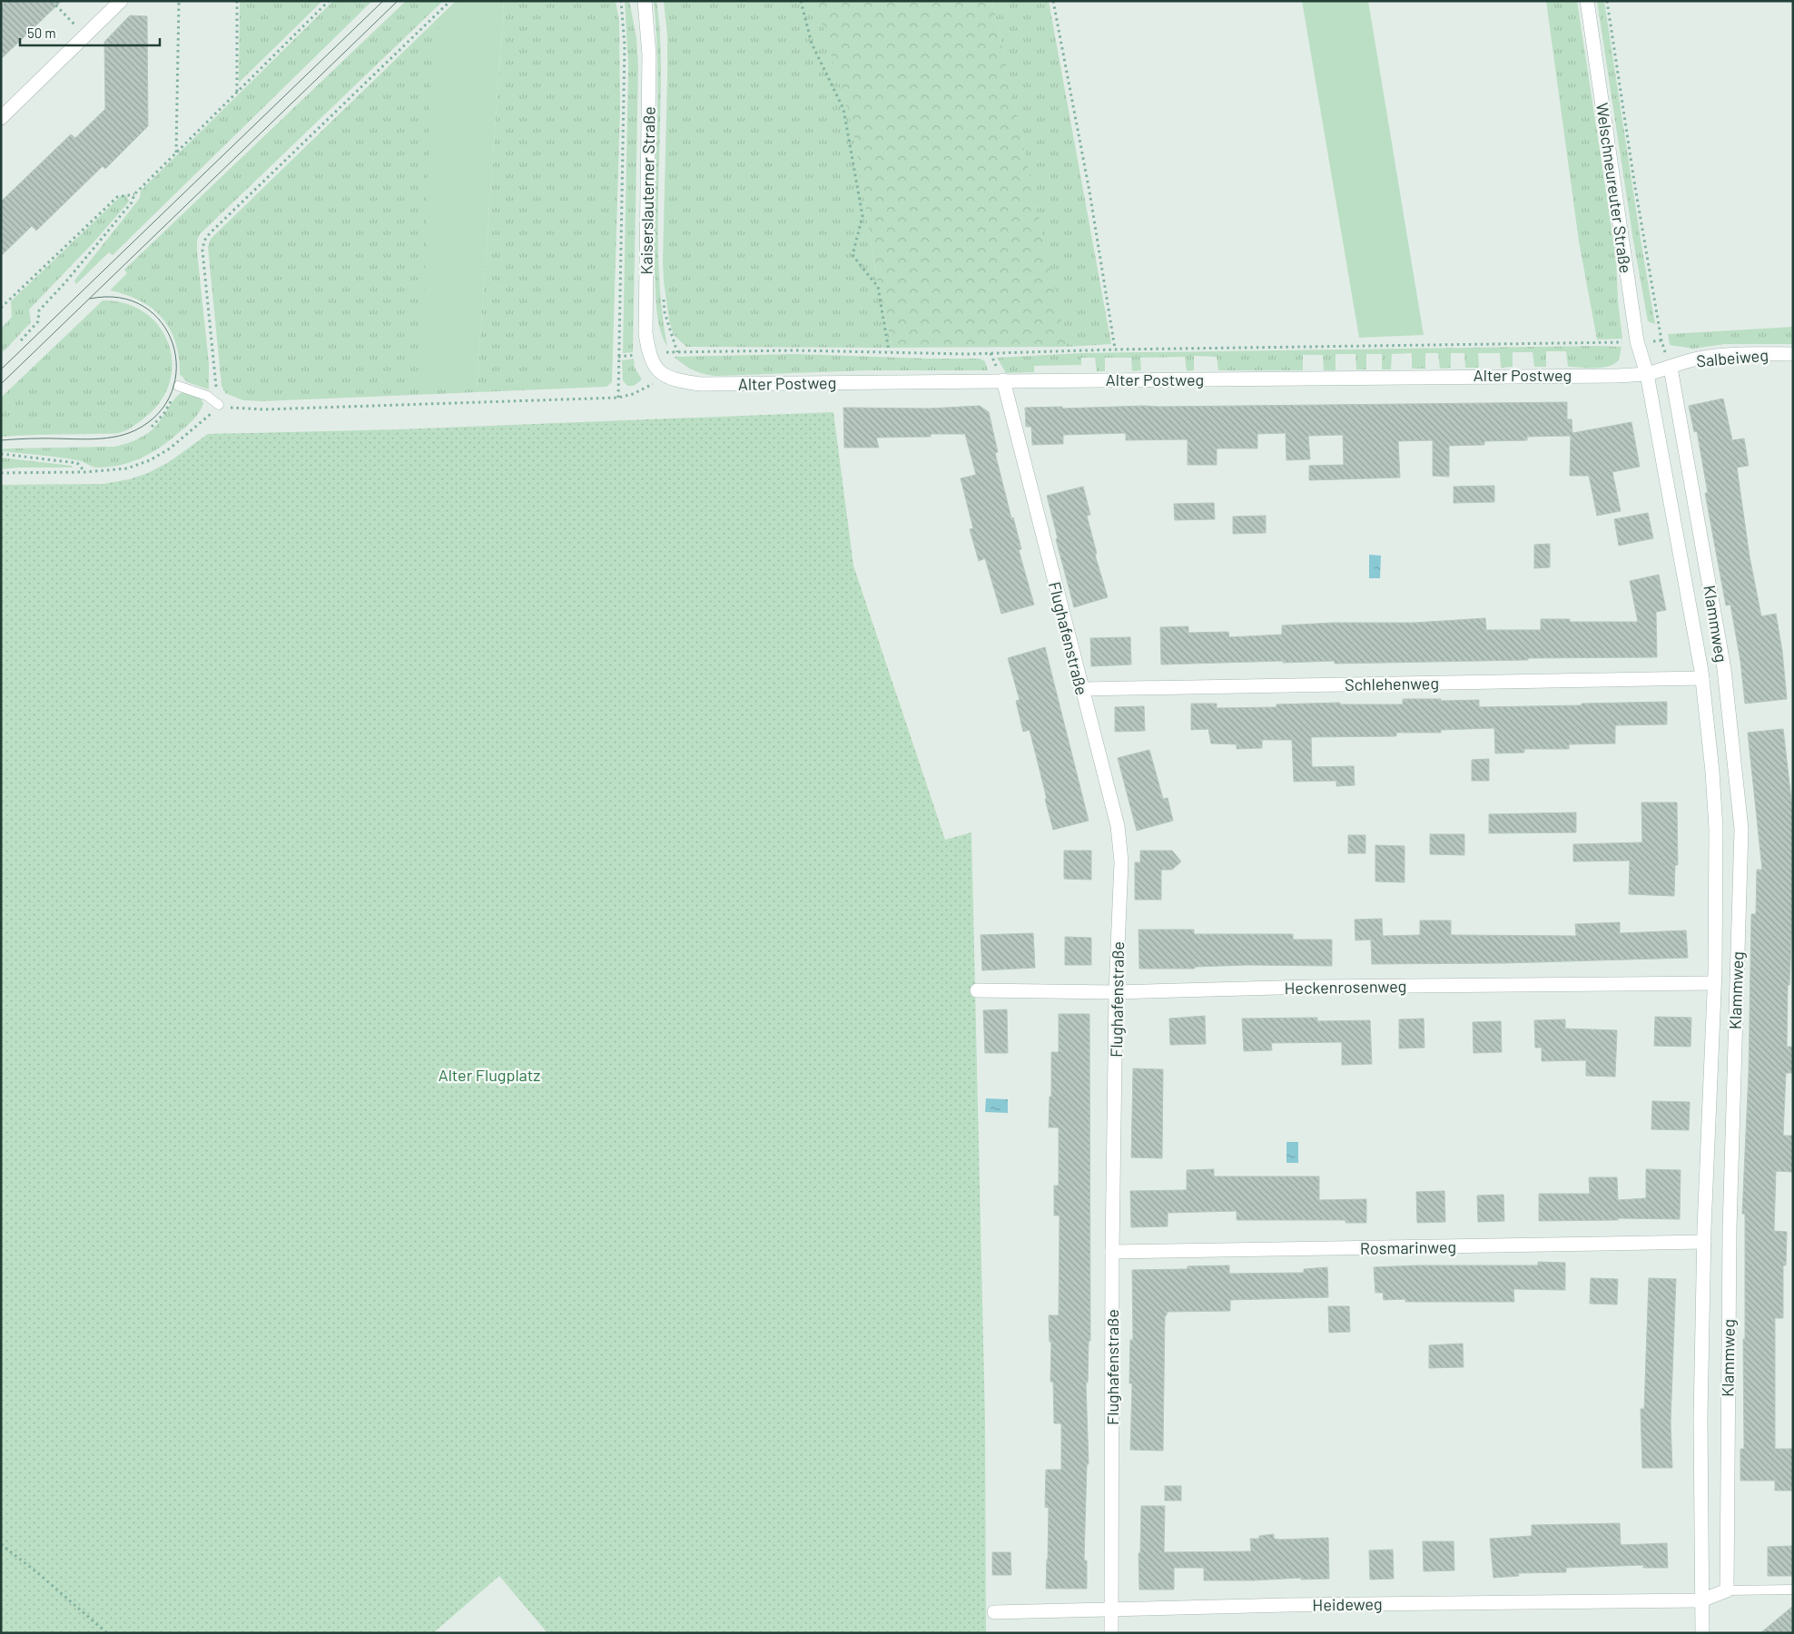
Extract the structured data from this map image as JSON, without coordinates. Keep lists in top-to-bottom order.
{
  "streets": {
    "street": [
      "Welschneureuter Straße",
      "Kaiserslauterner Straße",
      "Salbeiweg",
      "Alter Postweg",
      "Klammweg",
      "Flughafenstraße",
      "Schlehenweg",
      "Heckenrosenweg",
      "Rosmarinweg",
      "Heideweg"
    ]
  },
  "crossings": [
    ["Welschneureuter Straße", "Salbeiweg"],
    ["Welschneureuter Straße", "Alter Postweg"],
    ["Welschneureuter Straße", "Klammweg"],
    ["Kaiserslauterner Straße", "Alter Postweg"],
    ["Salbeiweg", "Alter Postweg"],
    ["Salbeiweg", "Klammweg"],
    ["Alter Postweg", "Klammweg"],
    ["Alter Postweg", "Flughafenstraße"],
    ["Klammweg", "Schlehenweg"],
    ["Klammweg", "Heckenrosenweg"],
    ["Klammweg", "Rosmarinweg"],
    ["Klammweg", "Heideweg"],
    ["Flughafenstraße", "Schlehenweg"],
    ["Flughafenstraße", "Heckenrosenweg"],
    ["Flughafenstraße", "Rosmarinweg"],
    ["Flughafenstraße", "Heideweg"]
  ],
  "parks": ["Alter Flugplatz"],
  "scale_bar": "50 m"
}
